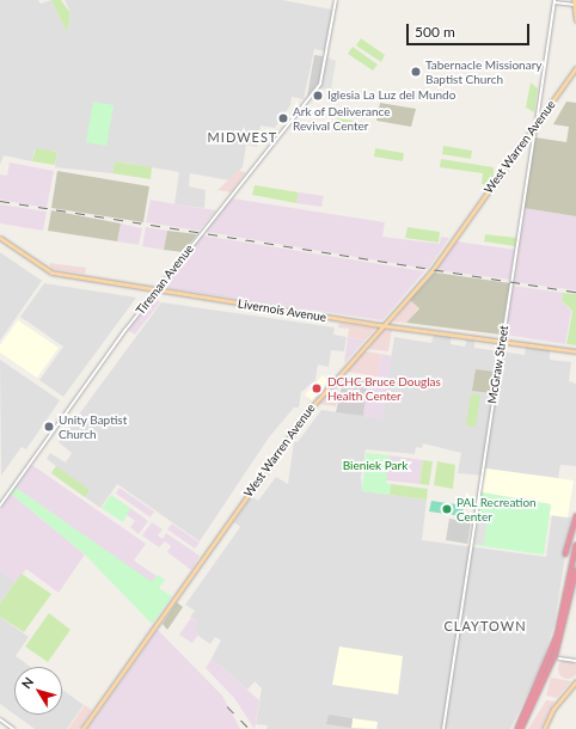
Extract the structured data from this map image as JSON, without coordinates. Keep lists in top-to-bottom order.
{
  "streets": {
    "main road": ["West Warren Avenue", "Livernois Avenue"],
    "street": ["Tireman Avenue", "McGraw Street"]
  },
  "crossings": [
    ["West Warren Avenue", "Livernois Avenue"],
    ["West Warren Avenue", "McGraw Street"],
    ["Tireman Avenue", "Livernois Avenue"],
    ["Livernois Avenue", "McGraw Street"]
  ],
  "districts": ["MIDWEST", "CLAYTOWN"],
  "parks": ["Bieniek Park"],
  "places": [
    "Tabernacle Missionary Baptist Church",
    "Iglesia La Luz del Mundo",
    "Ark of Deliverance Revival Center",
    "DCHC Bruce Douglas Health Center",
    "Unity Baptist Church",
    "PAL Recreation Center"
  ],
  "scale_bar": "500 m",
  "north": "top left"
}
